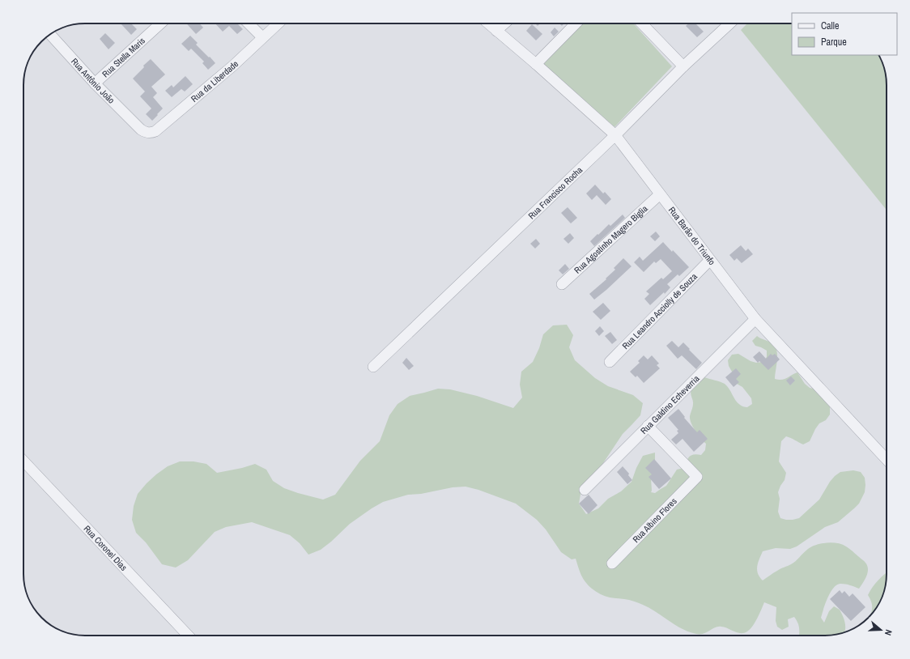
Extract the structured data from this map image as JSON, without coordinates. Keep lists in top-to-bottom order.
{
  "streets": {
    "street": [
      "Rua Stella Maris",
      "Rua Antônio João",
      "Rua da Liberdade",
      "Rua Francisco Rocha",
      "Rua Barão do Triunfo",
      "Rua Agostinho Magero Biglia",
      "Rua Leandro Acciolly de Souza",
      "Rua Galdino Echeverria",
      "Rua Albino Flores",
      "Rua Coronel Dias"
    ]
  },
  "crossings": [
    ["Rua Stella Maris", "Rua Antônio João"],
    ["Rua Antônio João", "Rua da Liberdade"],
    ["Rua Francisco Rocha", "Rua Barão do Triunfo"],
    ["Rua Barão do Triunfo", "Rua Agostinho Magero Biglia"],
    ["Rua Barão do Triunfo", "Rua Leandro Acciolly de Souza"],
    ["Rua Barão do Triunfo", "Rua Galdino Echeverria"],
    ["Rua Galdino Echeverria", "Rua Albino Flores"]
  ],
  "legend": ["Calle", "Parque"],
  "north": "right"
}
